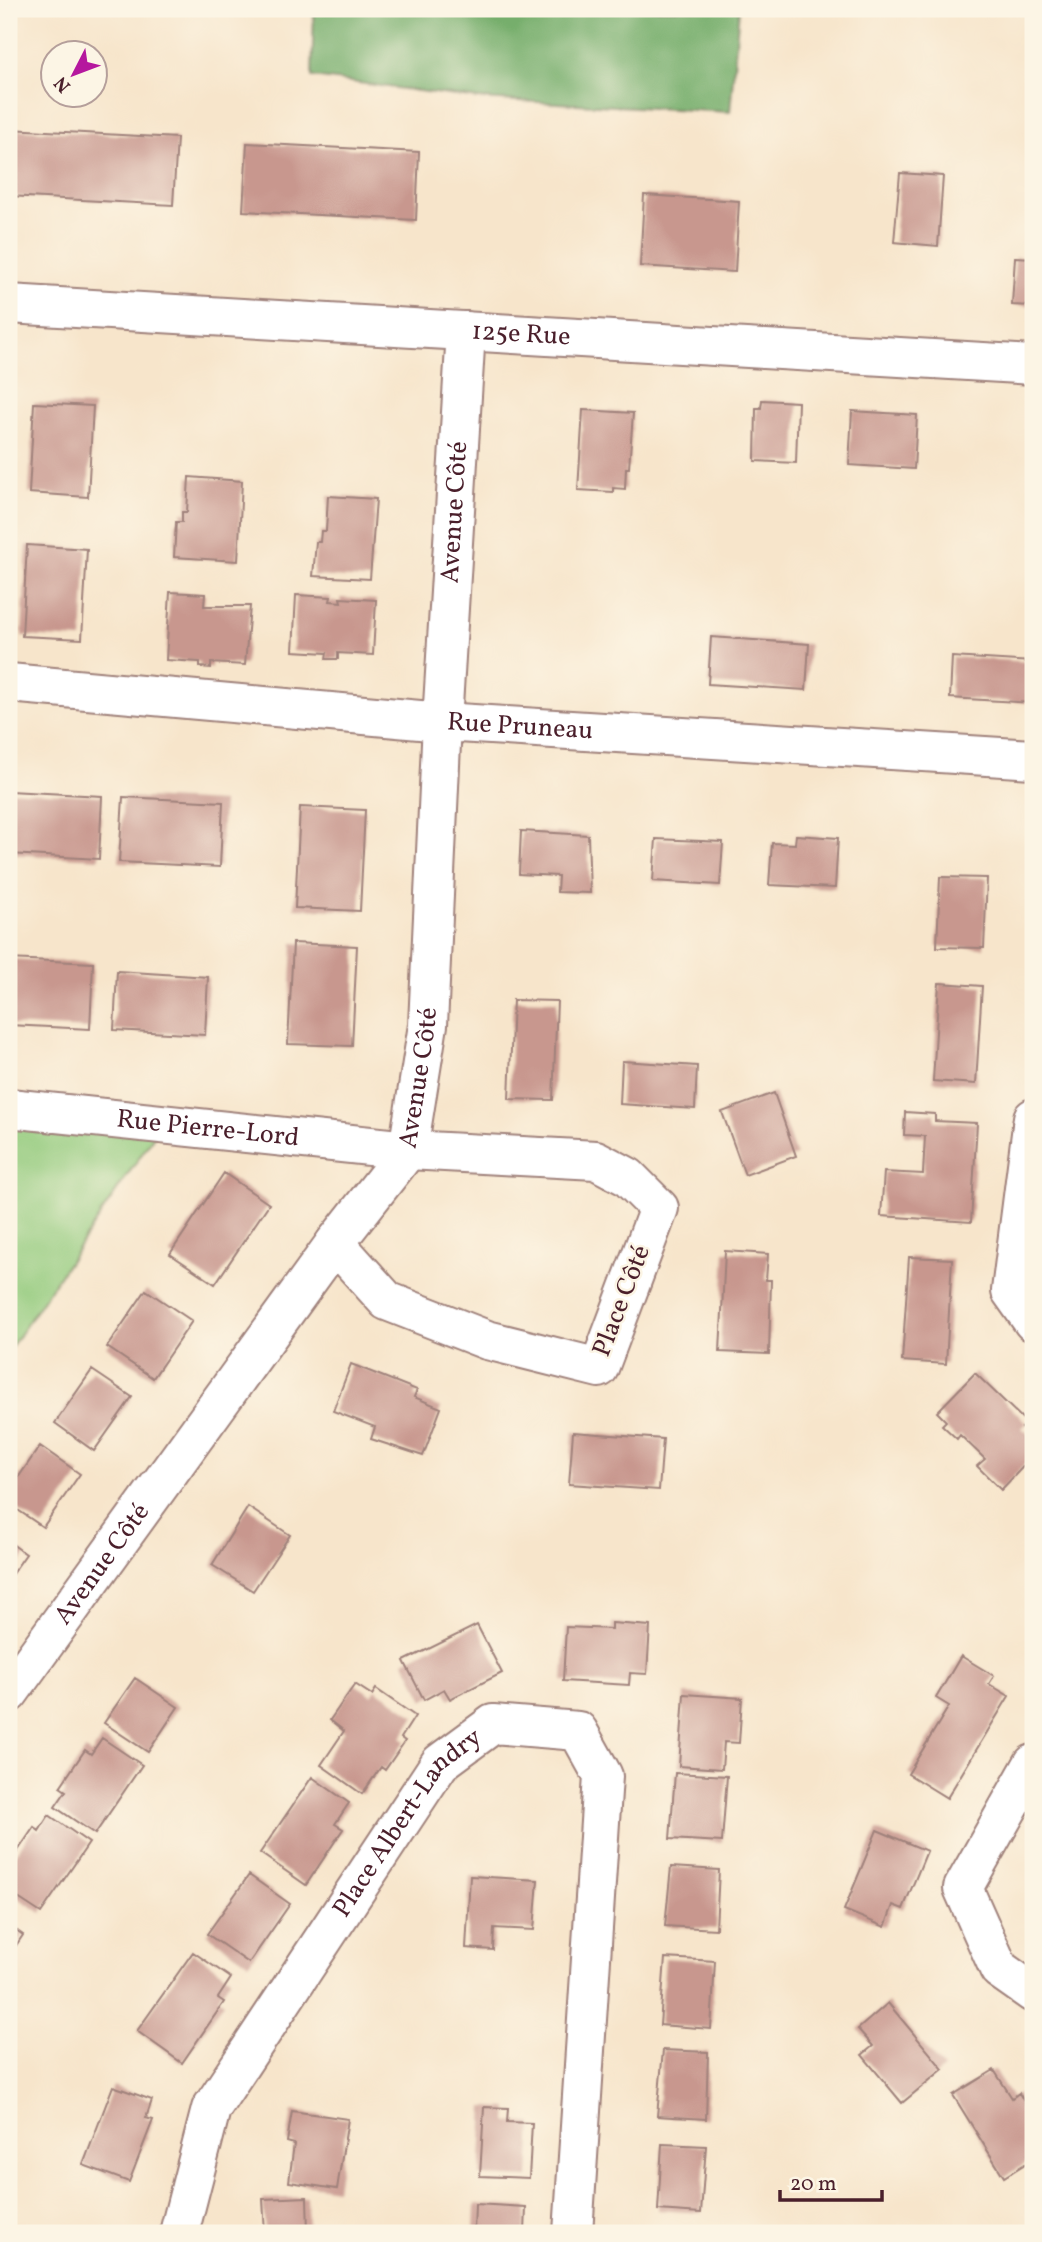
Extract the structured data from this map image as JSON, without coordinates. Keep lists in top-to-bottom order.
{
  "streets": {
    "street": [
      "125e Rue",
      "Avenue Côté",
      "Rue Pruneau",
      "Rue Pierre-Lord",
      "Place Côté",
      "Place Albert-Landry"
    ]
  },
  "crossings": [
    ["125e Rue", "Avenue Côté"],
    ["Avenue Côté", "Rue Pruneau"],
    ["Avenue Côté", "Rue Pierre-Lord"],
    ["Avenue Côté", "Place Côté"],
    ["Rue Pierre-Lord", "Place Côté"]
  ],
  "scale_bar": "20 m",
  "north": "bottom left"
}
